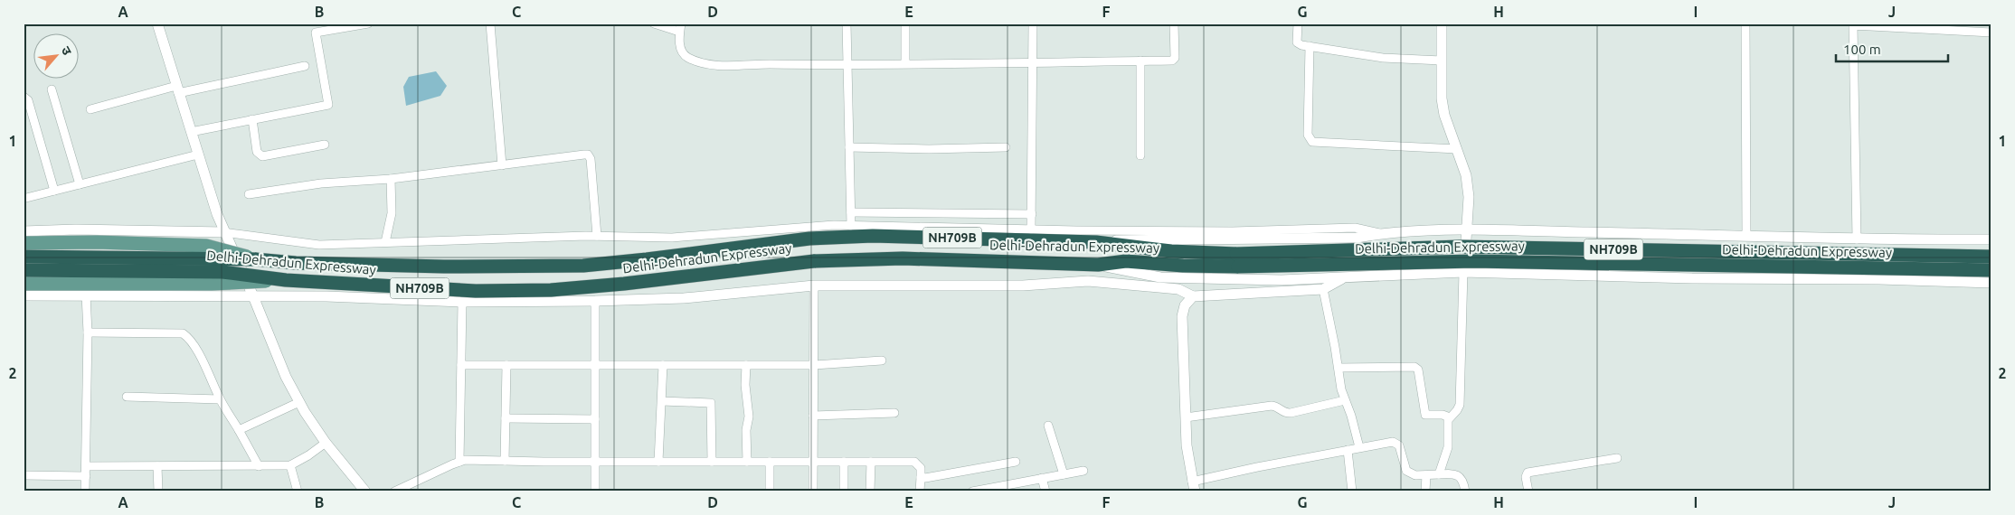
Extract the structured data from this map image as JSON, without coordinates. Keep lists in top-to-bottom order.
{
  "streets": {
    "highway": ["NH709B", "Delhi-Dehradun Expressway"]
  },
  "scale_bar": "100 m",
  "north": "top right",
  "grid": {
    "columns": [
      "A",
      "B",
      "C",
      "D",
      "E",
      "F",
      "G",
      "H",
      "I",
      "J"
    ],
    "rows": ["1", "2"]
  }
}
